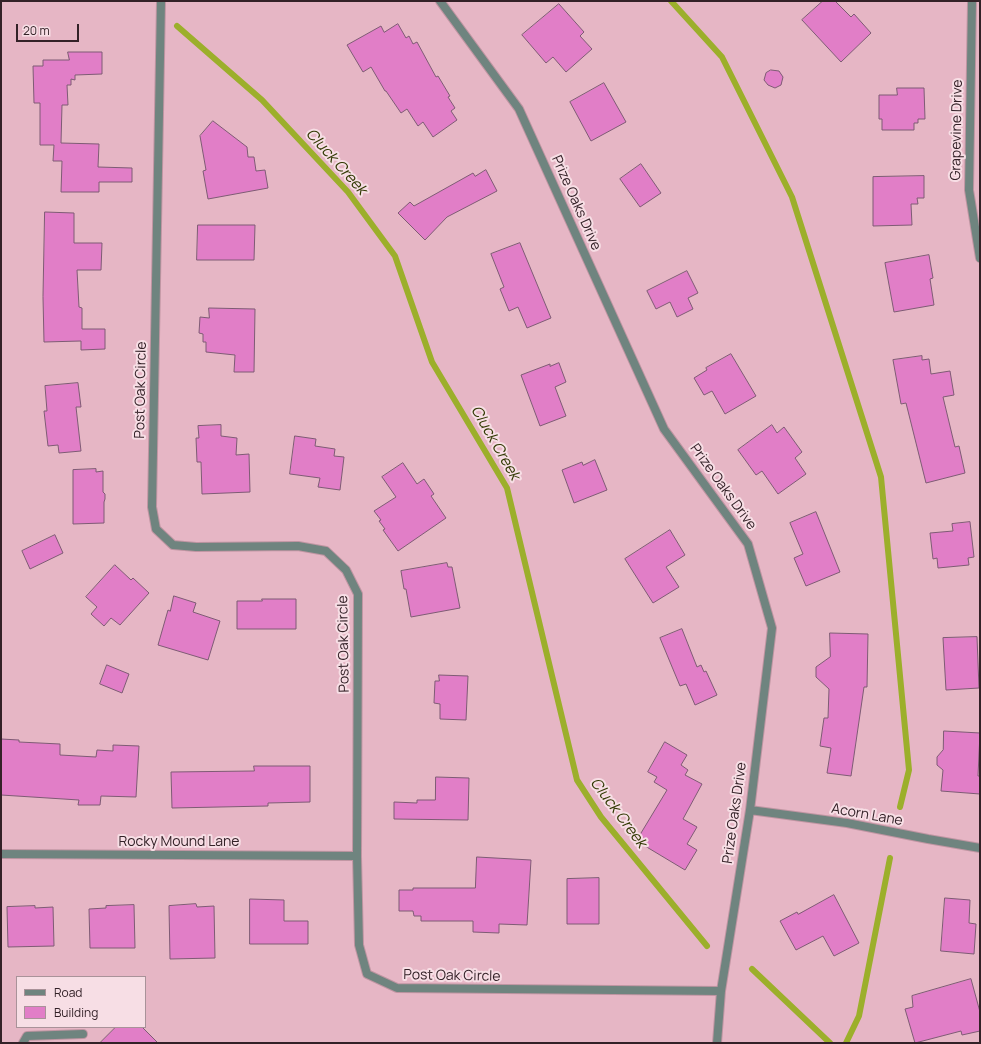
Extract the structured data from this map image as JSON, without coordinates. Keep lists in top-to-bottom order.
{
  "streets": {
    "street": [
      "Grapevine Drive",
      "Prize Oaks Drive",
      "Post Oak Circle",
      "Acorn Lane",
      "Rocky Mound Lane"
    ]
  },
  "crossings": [
    ["Prize Oaks Drive", "Post Oak Circle"],
    ["Prize Oaks Drive", "Acorn Lane"],
    ["Post Oak Circle", "Rocky Mound Lane"]
  ],
  "water": ["Cluck Creek"],
  "legend": ["Road", "Building"],
  "scale_bar": "20 m"
}
